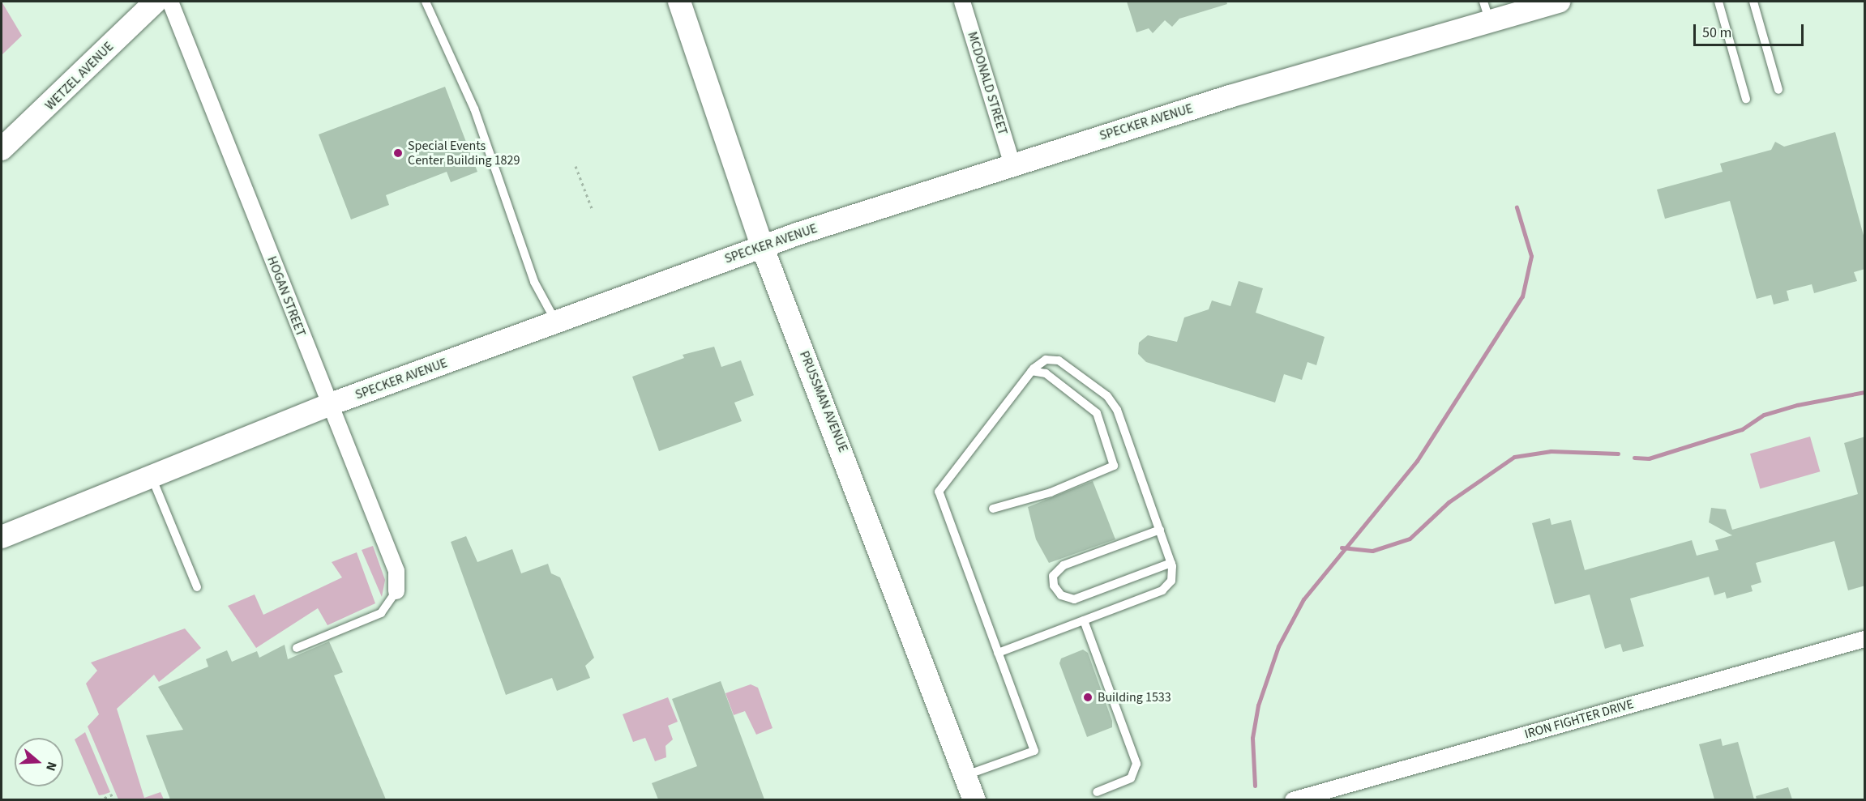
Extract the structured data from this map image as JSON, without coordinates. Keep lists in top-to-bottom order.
{
  "streets": {
    "street": [
      "WETZEL AVENUE",
      "MCDONALD STREET",
      "SPECKER AVENUE",
      "HOGAN STREET",
      "PRUSSMAN AVENUE",
      "IRON FIGHTER DRIVE"
    ]
  },
  "crossings": [
    ["MCDONALD STREET", "SPECKER AVENUE"],
    ["SPECKER AVENUE", "HOGAN STREET"],
    ["SPECKER AVENUE", "PRUSSMAN AVENUE"]
  ],
  "places": ["Special Events Center Building 1829", "Building 1533"],
  "scale_bar": "50 m",
  "north": "right"
}
